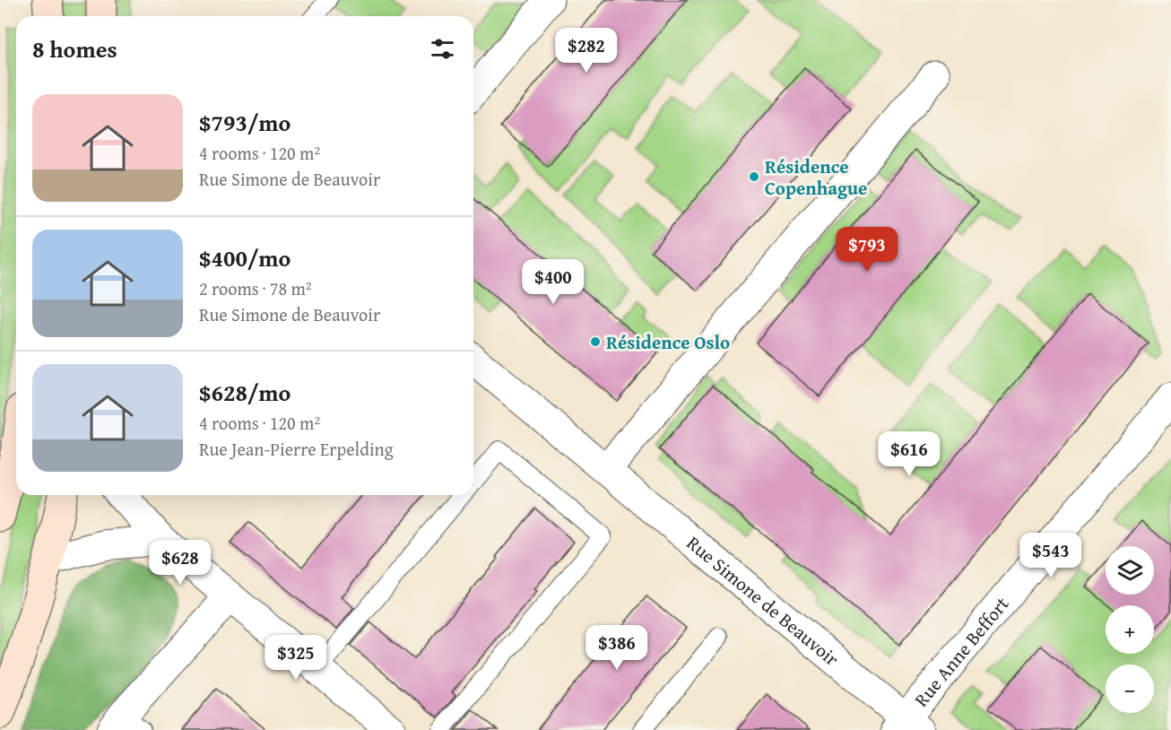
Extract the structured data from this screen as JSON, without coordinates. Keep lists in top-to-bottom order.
{
  "streets": {
    "street": ["Rue Simone de Beauvoir", "Rue Anne Beffort"]
  },
  "crossings": [
    ["Rue Simone de Beauvoir", "Rue Anne Beffort"]
  ],
  "places": ["Résidence Copenhague", "Résidence Oslo"],
  "page": {
    "heading": "8 homes",
    "price": [
      "$282",
      "$793",
      "$400",
      "$616",
      "$543",
      "$628",
      "$386",
      "$325"
    ],
    "list": [
      {
        "name": "$793/mo",
        "note": "4 rooms · 120 m² · Rue Simone de Beauvoir"
      },
      {
        "name": "$400/mo",
        "note": "2 rooms · 78 m² · Rue Simone de Beauvoir"
      },
      {
        "name": "$628/mo",
        "note": "4 rooms · 120 m² · Rue Jean-Pierre Erpelding"
      }
    ],
    "map_buttons": ["+", "−"]
  }
}
